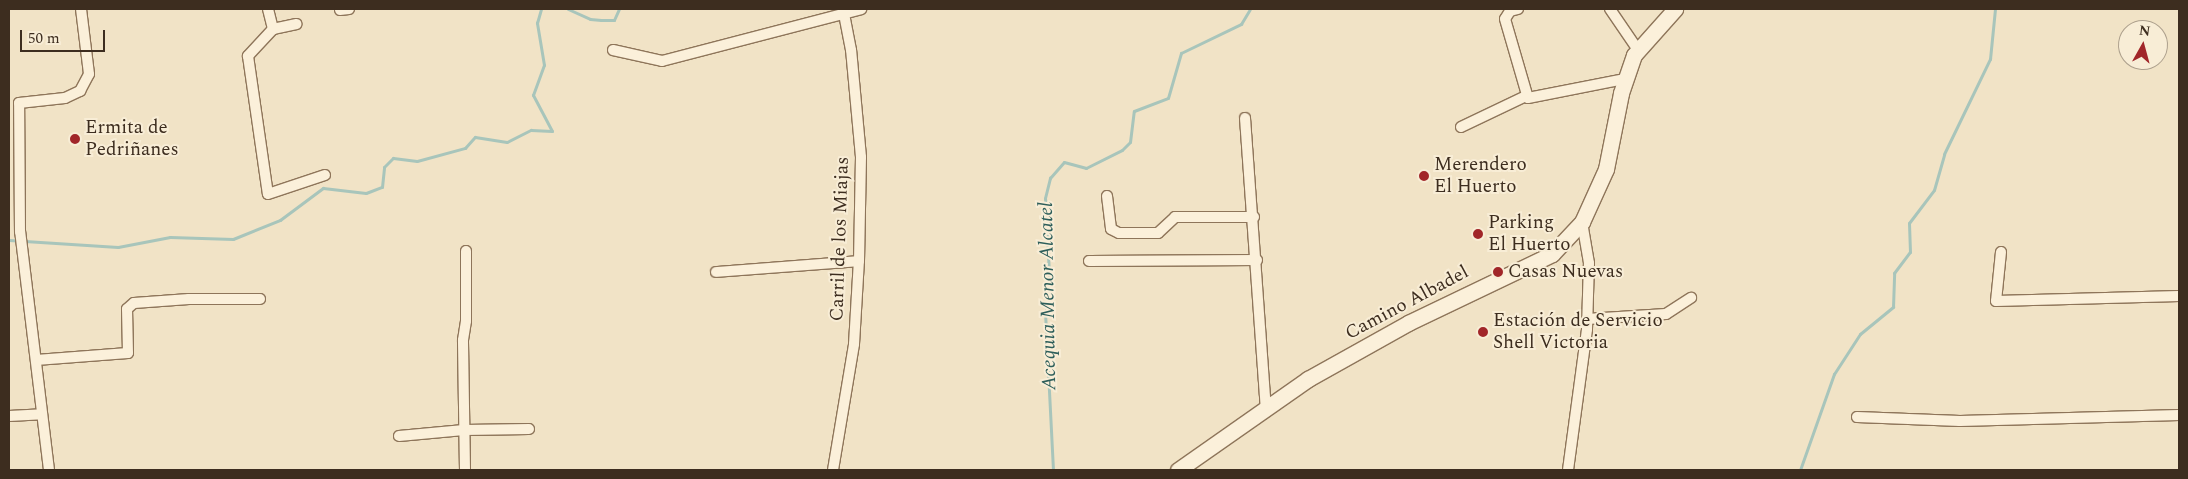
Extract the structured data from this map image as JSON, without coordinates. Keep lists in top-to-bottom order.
{
  "streets": {
    "main road": ["Camino Albadel"],
    "street": ["Carril de los Miajas"]
  },
  "water": ["Acequia Menor Alcatel"],
  "places": [
    "Ermita de Pedriñanes",
    "Merendero El Huerto",
    "Parking El Huerto",
    "Casas Nuevas",
    "Estación de Servicio Shell Victoria"
  ],
  "scale_bar": "50 m",
  "north": "top"
}
